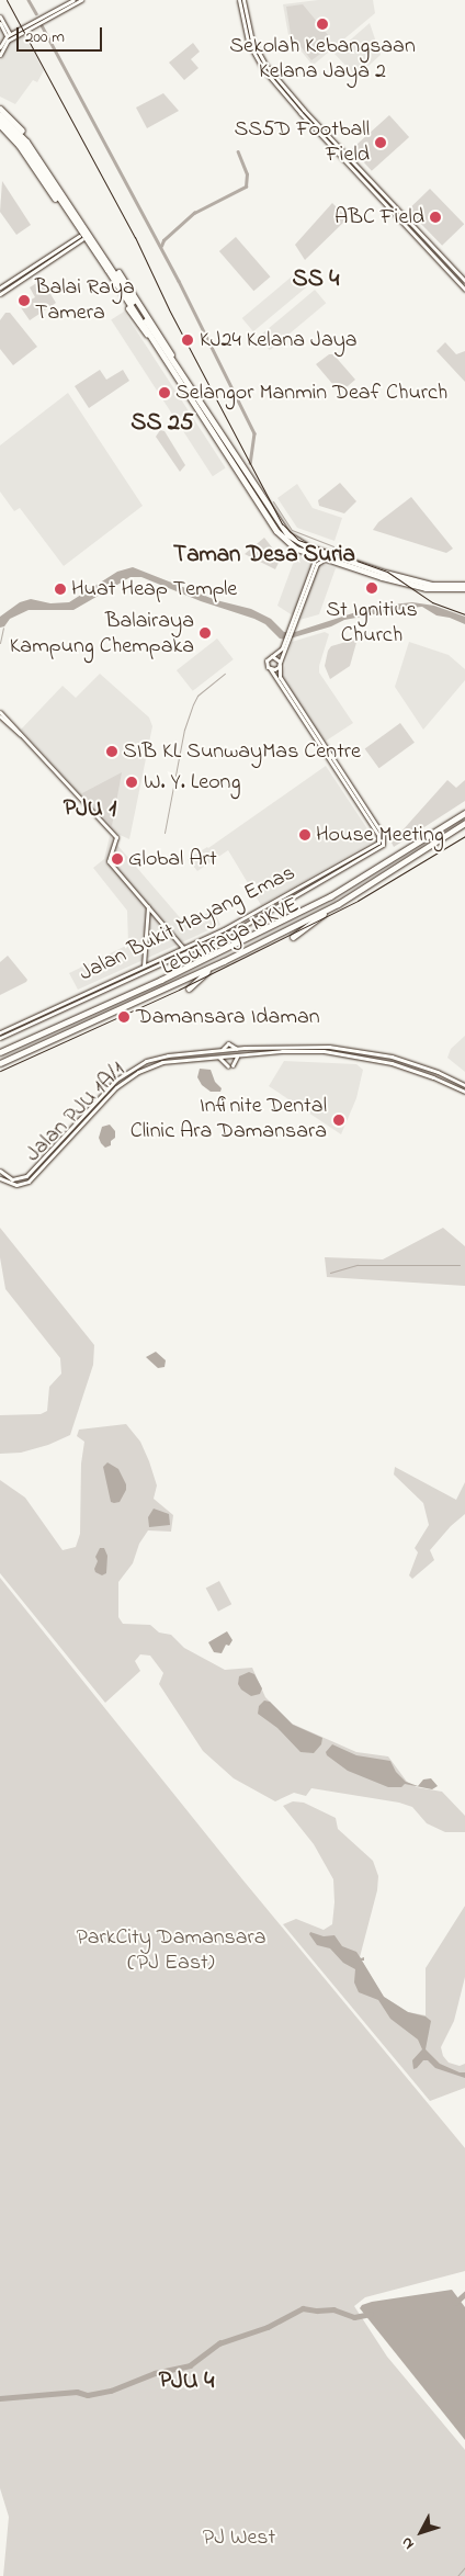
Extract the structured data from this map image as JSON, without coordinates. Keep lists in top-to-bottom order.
{
  "streets": {
    "highway": ["Lebuhraya NKVE"],
    "main road": ["Jalan Bukit Mayang Emas", "Jalan PJU 1A/1"]
  },
  "districts": [
    "SS 4",
    "SS 25",
    "Taman Desa Suria",
    "PJU 1",
    "PJU 4"
  ],
  "parks": ["ParkCity Damansara (PJ East)", "PJ West"],
  "places": [
    "Sekolah Kebangsaan Kelana Jaya 2",
    "SS5D Football Field",
    "ABC Field",
    "Balai Raya Tamera",
    "KJ24 Kelana Jaya",
    "Selangor Manmin Deaf Church",
    "St Ignitius Church",
    "Huat Heap Temple",
    "Balairaya Kampung Chempaka",
    "SIB KL SunwayMas Centre",
    "W. Y. Leong",
    "House Meeting",
    "Global Art",
    "Damansara Idaman",
    "Infinite Dental Clinic Ara Damansara"
  ],
  "scale_bar": "200 m",
  "north": "bottom left"
}
